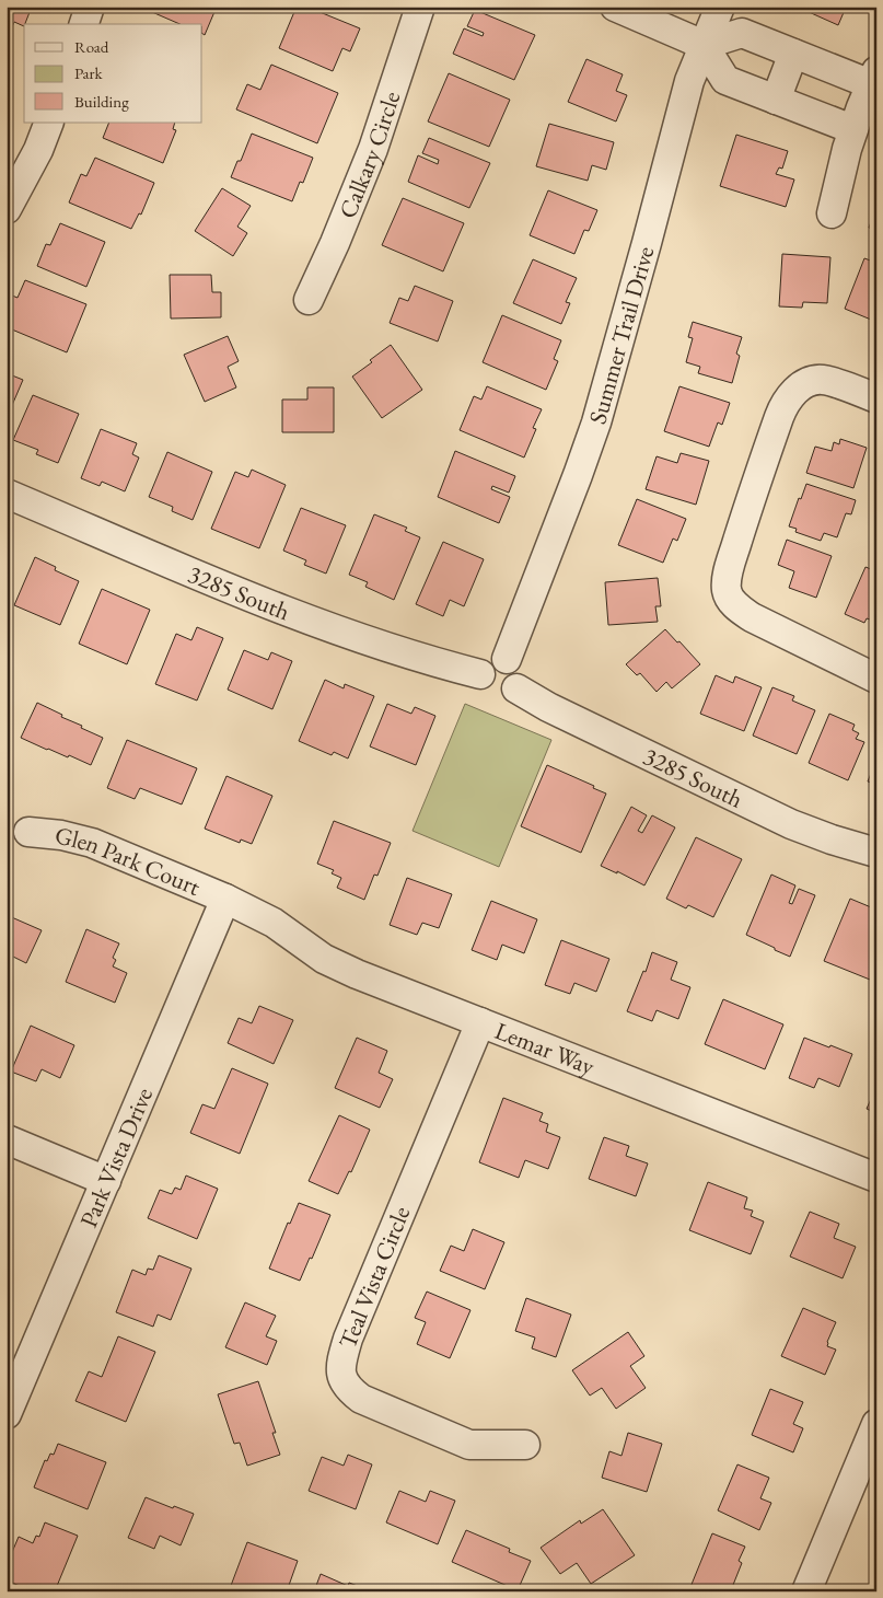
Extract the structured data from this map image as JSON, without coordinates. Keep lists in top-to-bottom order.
{
  "streets": {
    "street": [
      "Calkary Circle",
      "Summer Trail Drive",
      "3285 South",
      "Glen Park Court",
      "Lemar Way",
      "Park Vista Drive",
      "Teal Vista Circle"
    ]
  },
  "crossings": [
    ["Summer Trail Drive", "3285 South"],
    ["Glen Park Court", "Lemar Way"],
    ["Glen Park Court", "Park Vista Drive"],
    ["Lemar Way", "Park Vista Drive"],
    ["Lemar Way", "Teal Vista Circle"]
  ],
  "legend": ["Road", "Park", "Building"]
}
